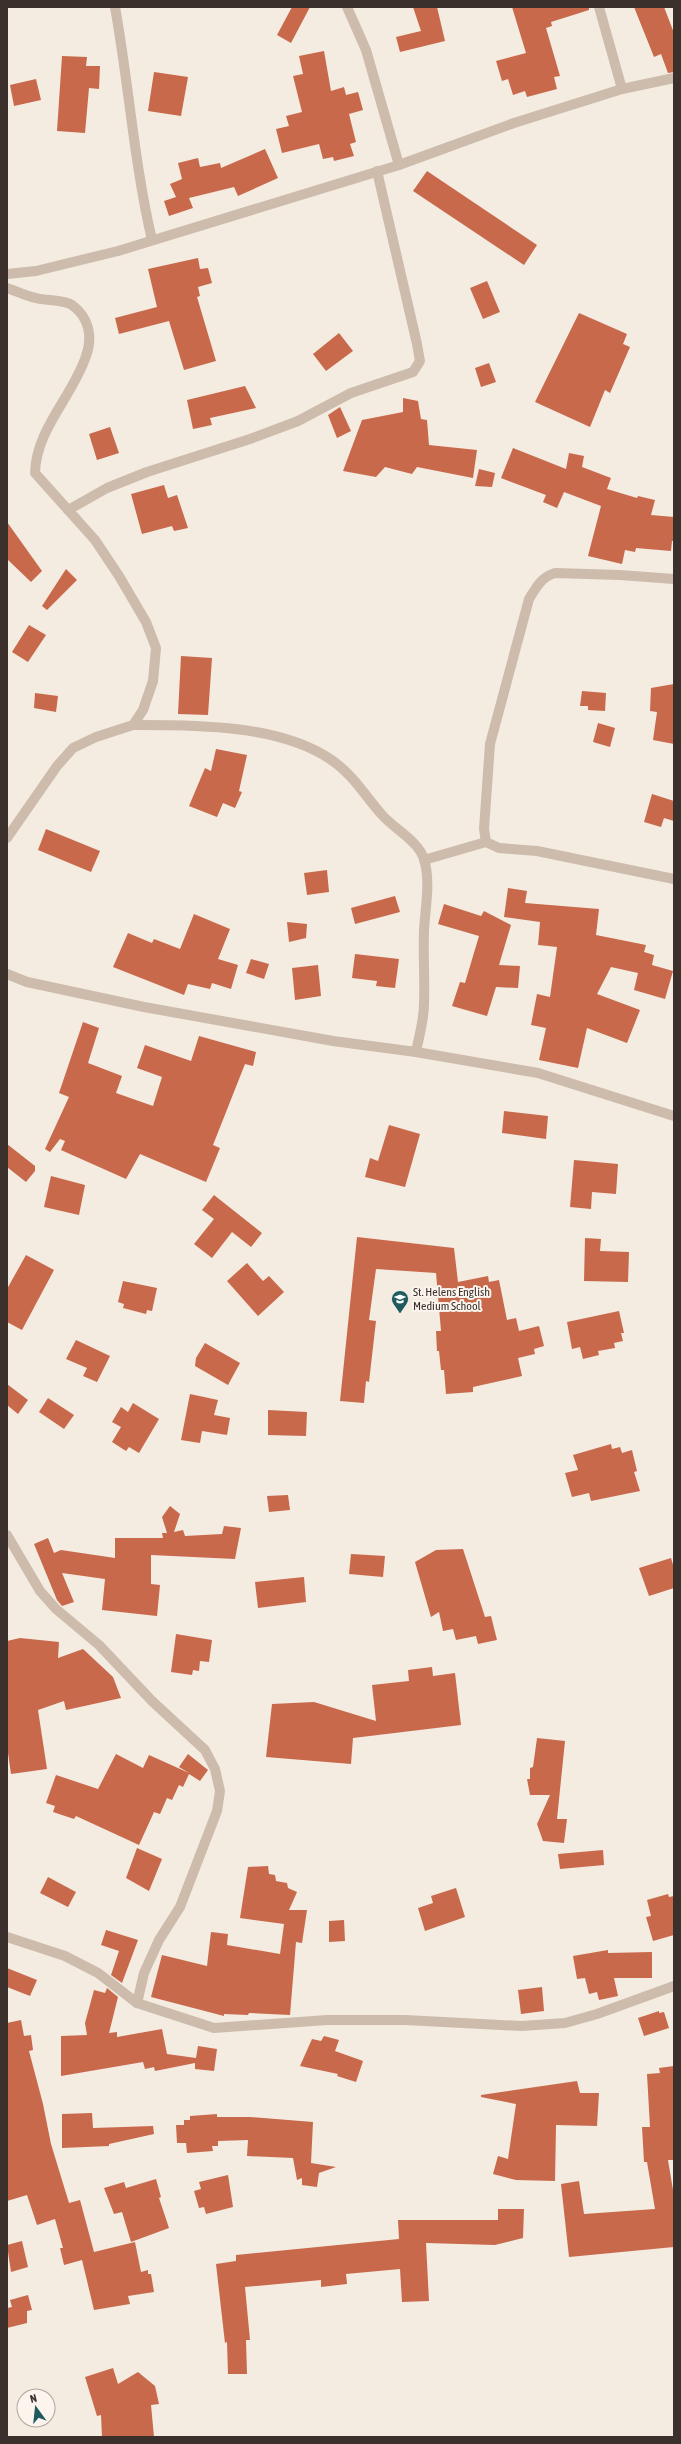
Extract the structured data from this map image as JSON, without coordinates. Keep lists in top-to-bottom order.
{
  "places": {
    "school or university": ["St. Helens English Medium School"]
  },
  "north": "top"
}
